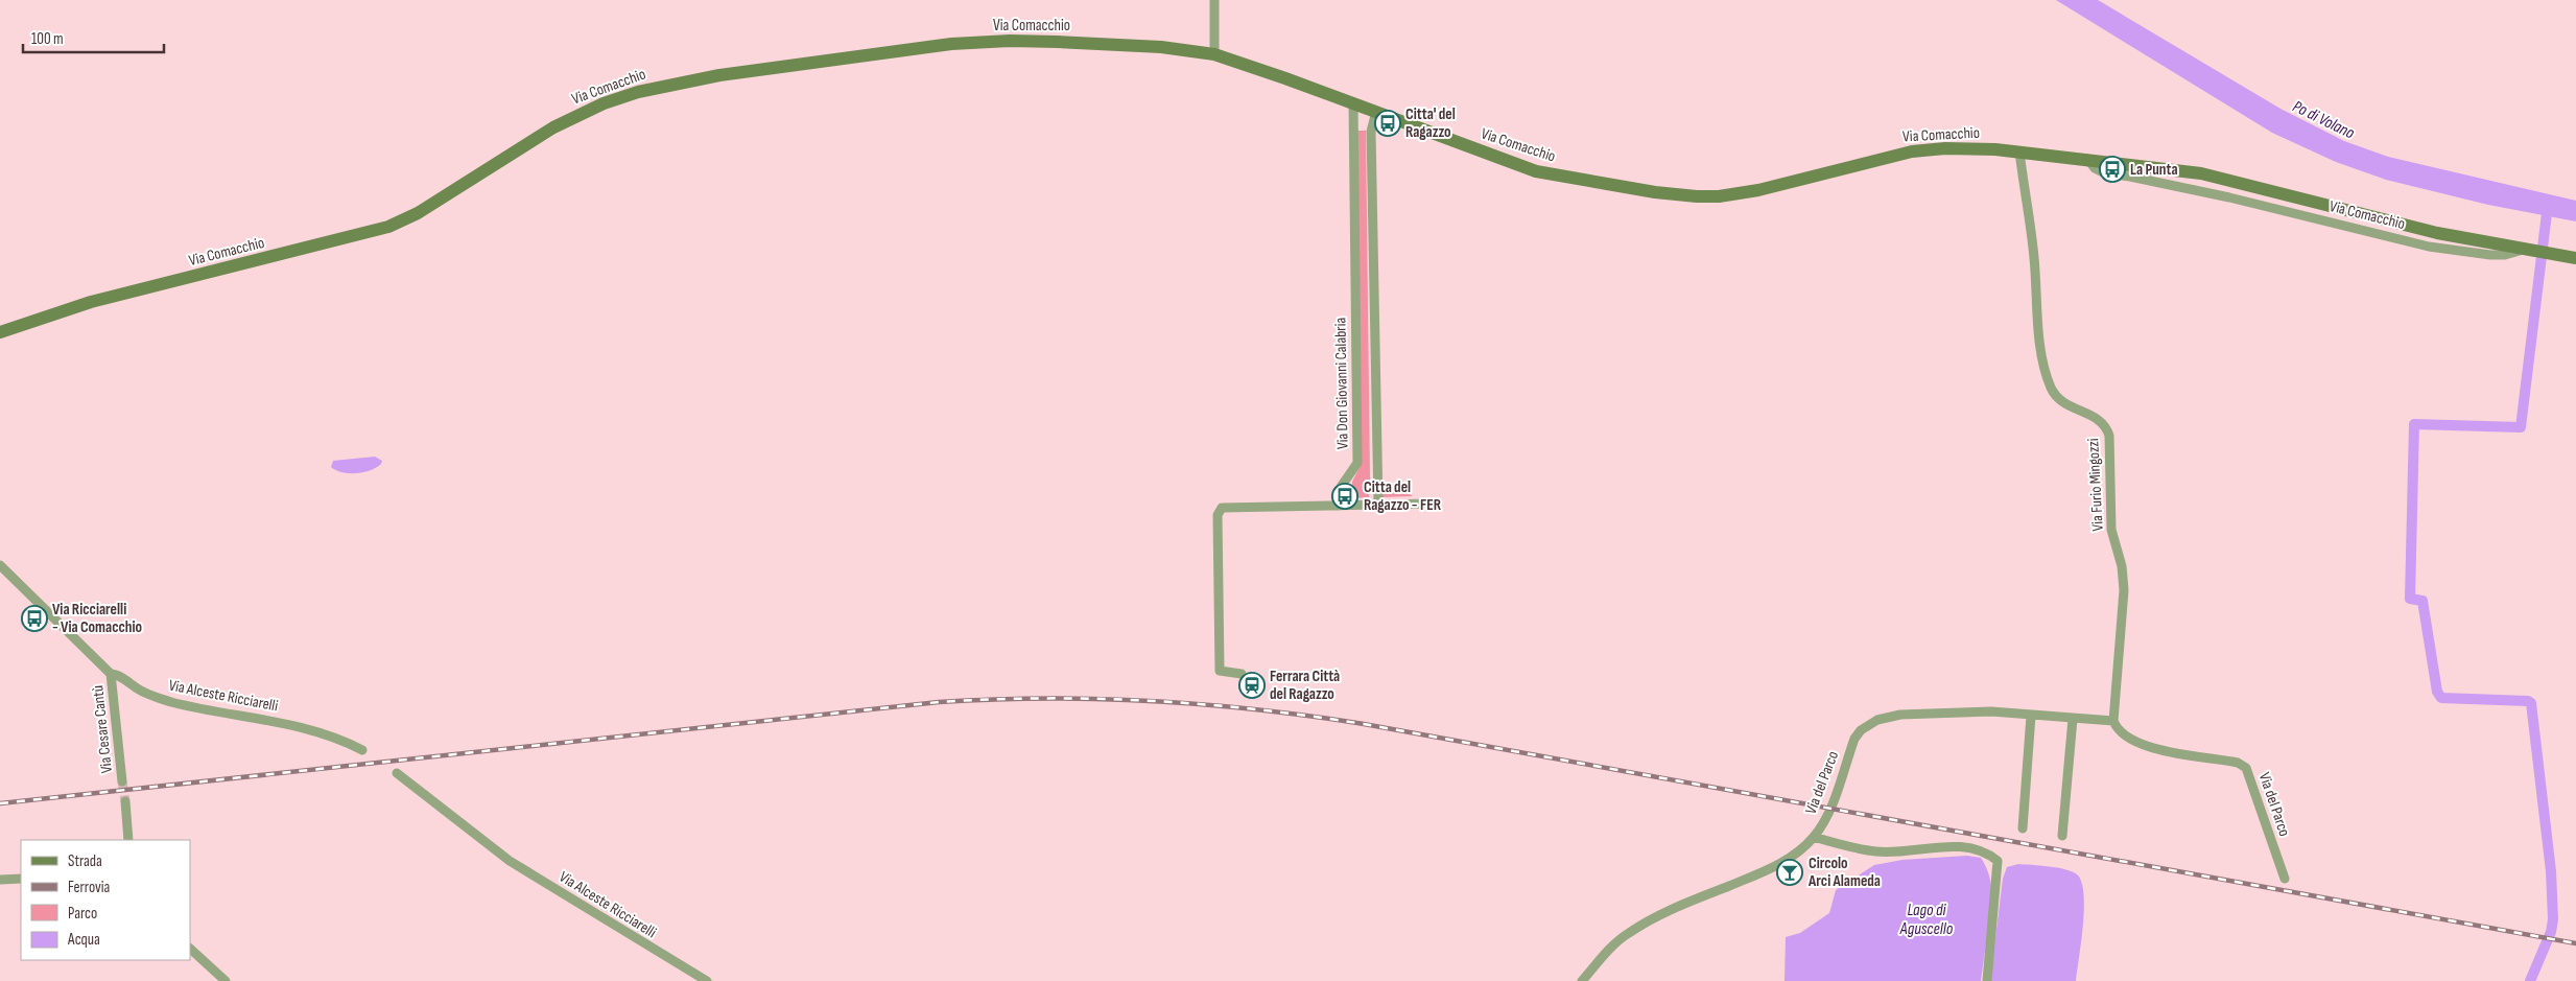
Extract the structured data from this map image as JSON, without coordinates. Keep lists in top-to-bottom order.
{
  "streets": {
    "main road": ["Via Comacchio"],
    "street": [
      "Via Don Giovanni Calabria",
      "Via Furio Mingozzi",
      "Via Alceste Ricciarelli",
      "Via Cesare Cantù",
      "Via del Parco"
    ]
  },
  "crossings": [
    ["Via Comacchio", "Via Don Giovanni Calabria"],
    ["Via Comacchio", "Via Furio Mingozzi"],
    ["Via Furio Mingozzi", "Via del Parco"],
    ["Via Alceste Ricciarelli", "Via Cesare Cantù"]
  ],
  "water": ["Po di Volano", "Lago di Aguscello"],
  "places": {
    "bus stop": [
      "Citta' del Ragazzo",
      "La Punta",
      "Citta del Ragazzo - FER",
      "Via Ricciarelli - Via Comacchio"
    ],
    "station": ["Ferrara Città del Ragazzo"],
    "bar": ["Circolo Arci Alameda"]
  },
  "legend": [
    "Strada",
    "Ferrovia",
    "Parco",
    "Acqua"
  ],
  "scale_bar": "100 m"
}
